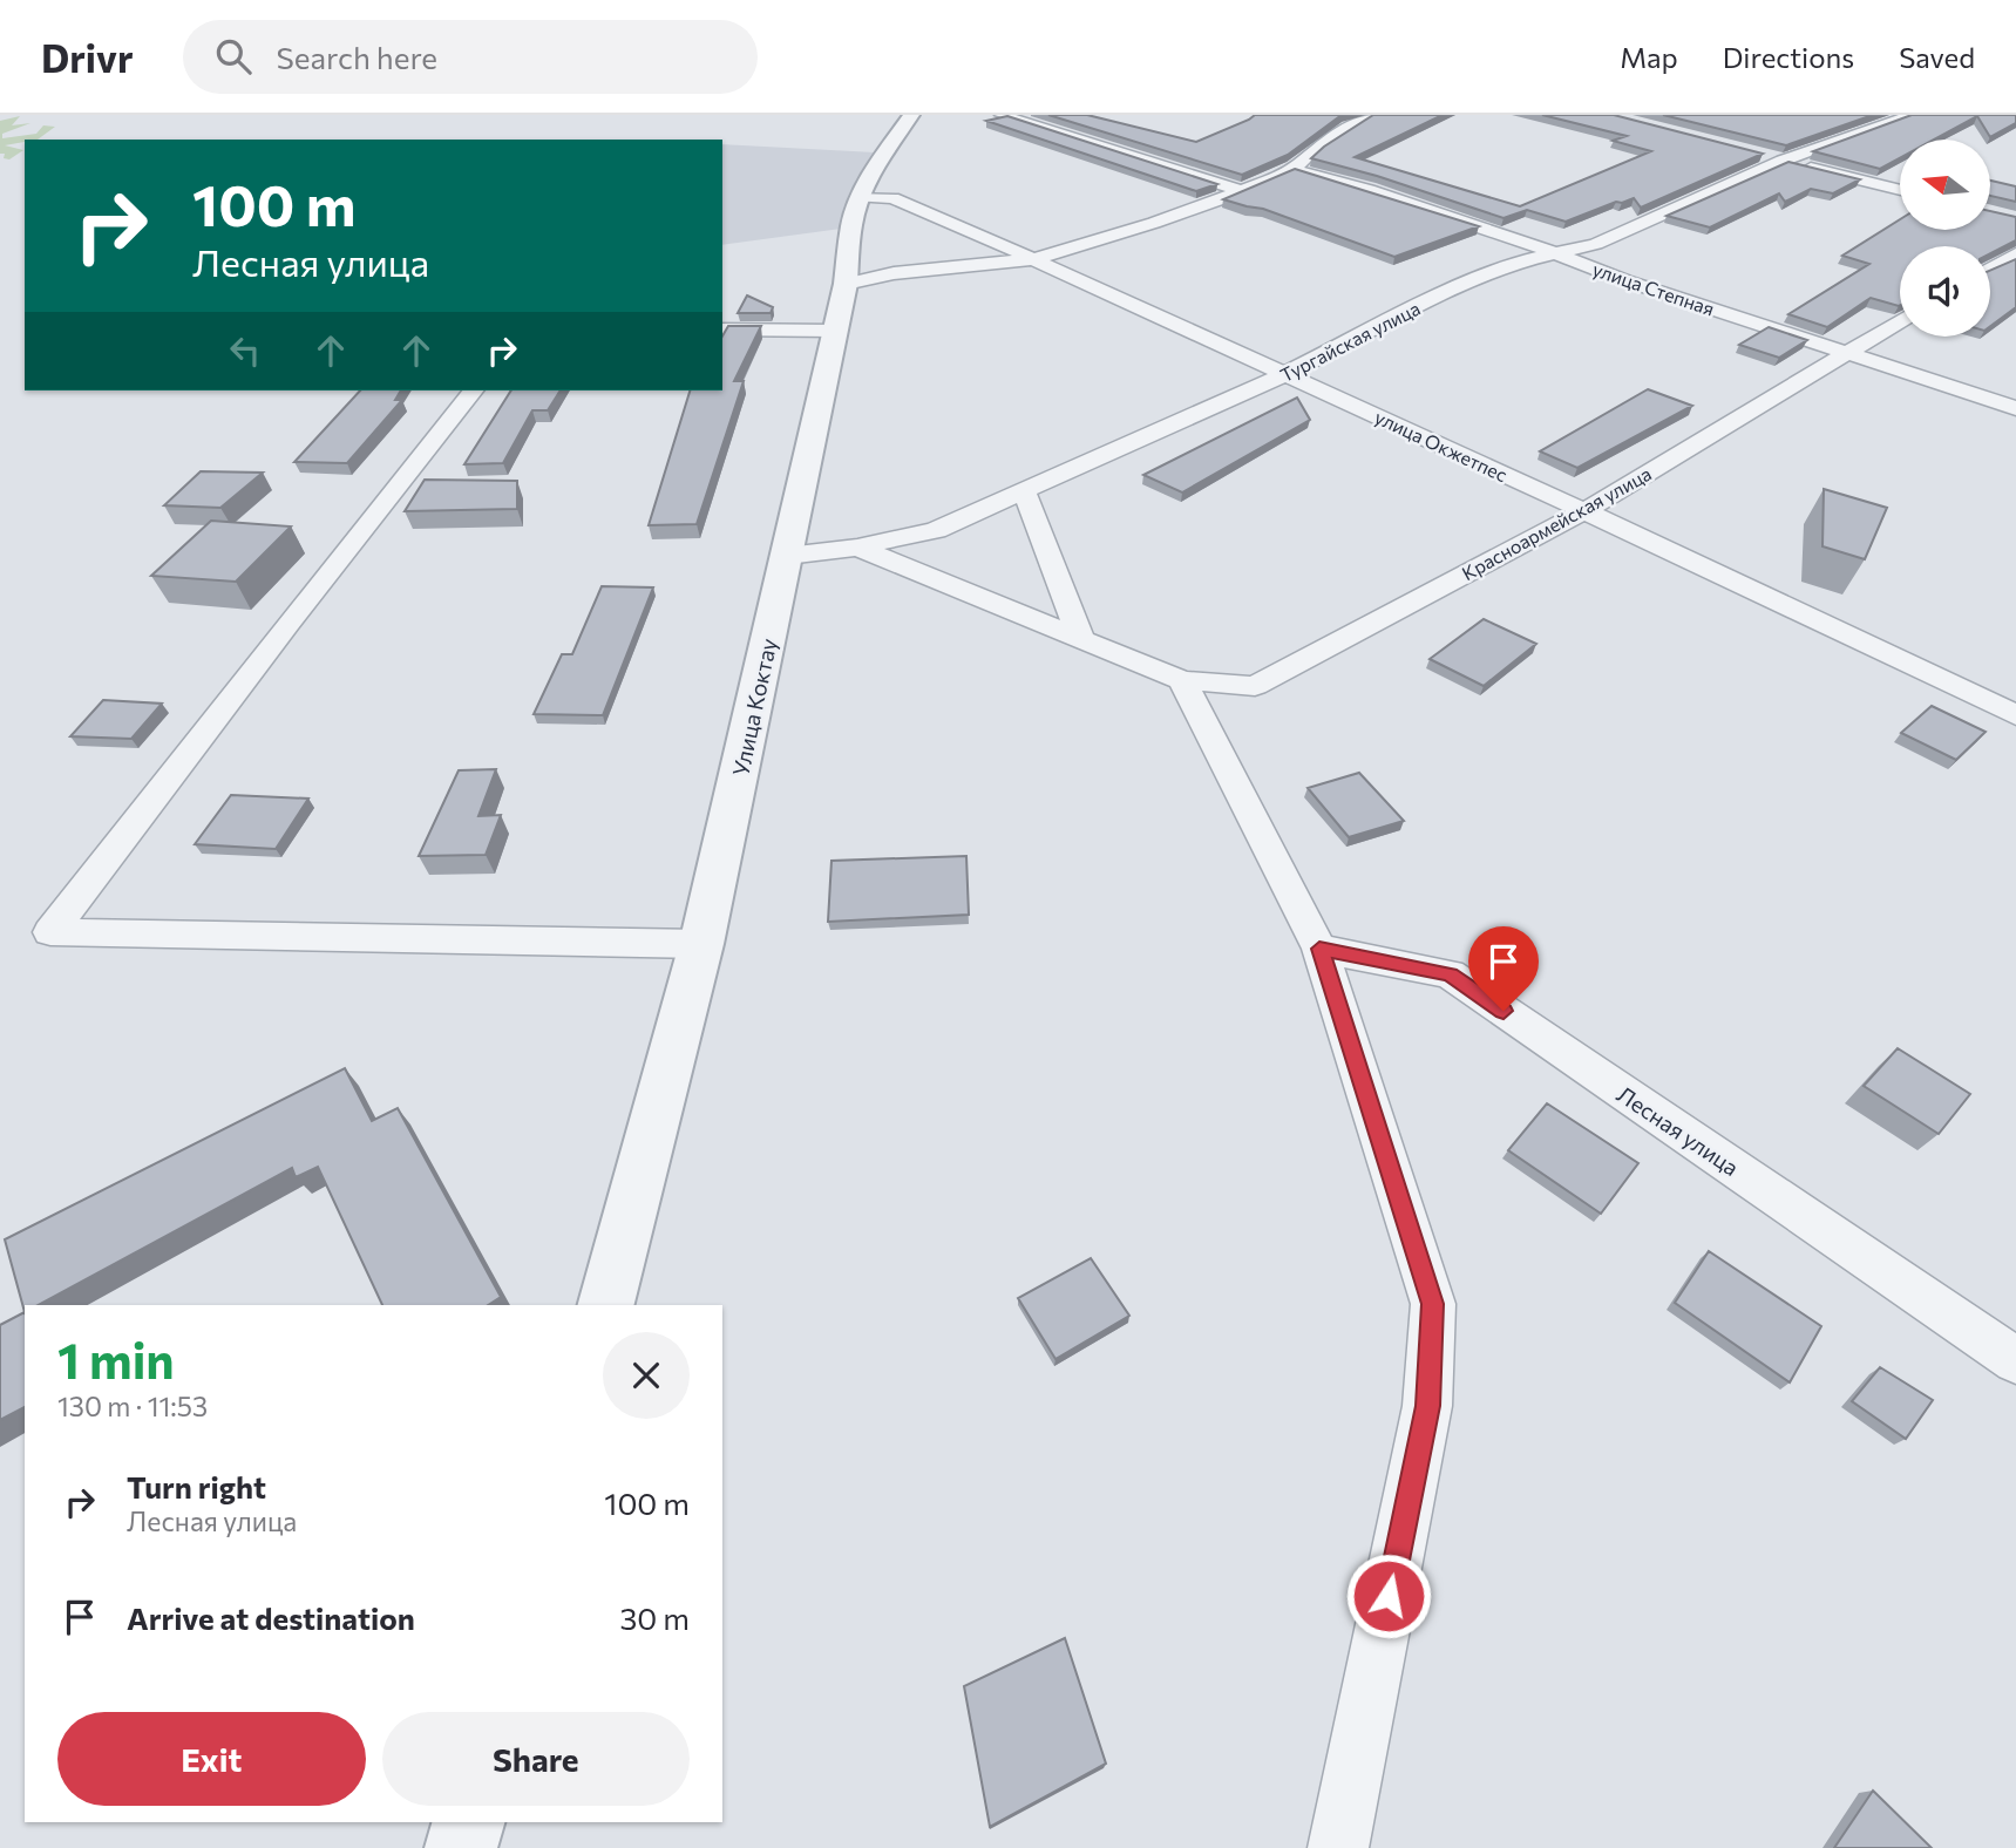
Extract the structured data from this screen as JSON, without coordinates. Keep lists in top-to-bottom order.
{
  "streets": {
    "street": [
      "улица Степная",
      "Тургайская улица",
      "улица Окжетпес",
      "Красноармейская улица",
      "Улица Коктау",
      "Лесная улица"
    ]
  },
  "crossings": [
    ["улица Степная", "Тургайская улица"],
    ["улица Степная", "Красноармейская улица"],
    ["Тургайская улица", "улица Окжетпес"],
    ["Тургайская улица", "Красноармейская улица"],
    ["Тургайская улица", "Улица Коктау"],
    ["улица Окжетпес", "Красноармейская улица"],
    ["улица Окжетпес", "Улица Коктау"]
  ],
  "north": "left",
  "page": {
    "header": "Drivr",
    "search": "Search here",
    "nav": ["Map", "Directions", "Saved"],
    "turn": ["100 m", "Лесная улица"],
    "heading": ["1 min", "130 m · 11:53"],
    "list": [
      {
        "name": "Turn right",
        "note": "Лесная улица",
        "value": "100 m"
      },
      {
        "name": "Arrive at destination",
        "value": "30 m"
      }
    ],
    "buttons": ["Exit", "Share"]
  }
}
